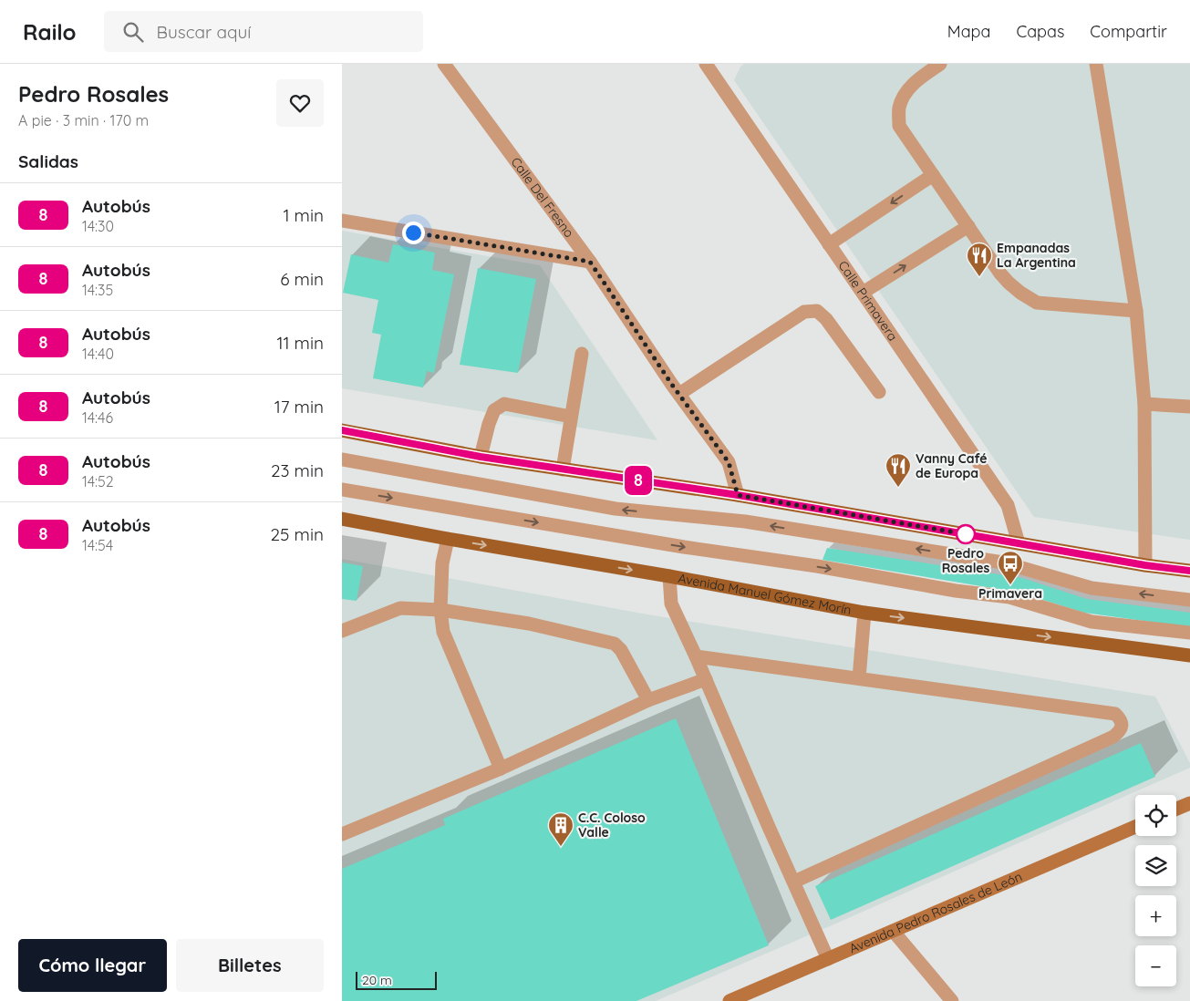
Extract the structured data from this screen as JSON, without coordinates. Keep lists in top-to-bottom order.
{
  "streets": {
    "main road": ["Avenida Manuel Gómez Morín", "Avenida Pedro Rosales de León"],
    "street": ["Calle Del Fresno", "Calle Primavera"]
  },
  "places": {
    "restaurant": ["Empanadas La Argentina", "Vanny Café de Europa"],
    "other": ["Pedro Rosales"],
    "bus stop": ["Primavera"],
    "building": ["C.C. Coloso Valle"]
  },
  "lines": ["bus line 8"],
  "scale_bar": "20 m",
  "page": {
    "header": "Railo",
    "search": "Buscar aquí",
    "nav": ["Mapa", "Capas", "Compartir"],
    "heading": [
      ["Pedro Rosales", "A pie · 3 min · 170 m"],
      "Salidas"
    ],
    "on_map": "8",
    "list": [
      {
        "mark": "8",
        "name": "Autobús",
        "note": "14:30",
        "value": "1 min"
      },
      {
        "mark": "8",
        "name": "Autobús",
        "note": "14:35",
        "value": "6 min"
      },
      {
        "mark": "8",
        "name": "Autobús",
        "note": "14:40",
        "value": "11 min"
      },
      {
        "mark": "8",
        "name": "Autobús",
        "note": "14:46",
        "value": "17 min"
      },
      {
        "mark": "8",
        "name": "Autobús",
        "note": "14:52",
        "value": "23 min"
      },
      {
        "mark": "8",
        "name": "Autobús",
        "note": "14:54",
        "value": "25 min"
      }
    ],
    "map_buttons": ["+", "−"],
    "buttons": ["Cómo llegar", "Billetes"],
    "scale": "20 m"
  }
}
